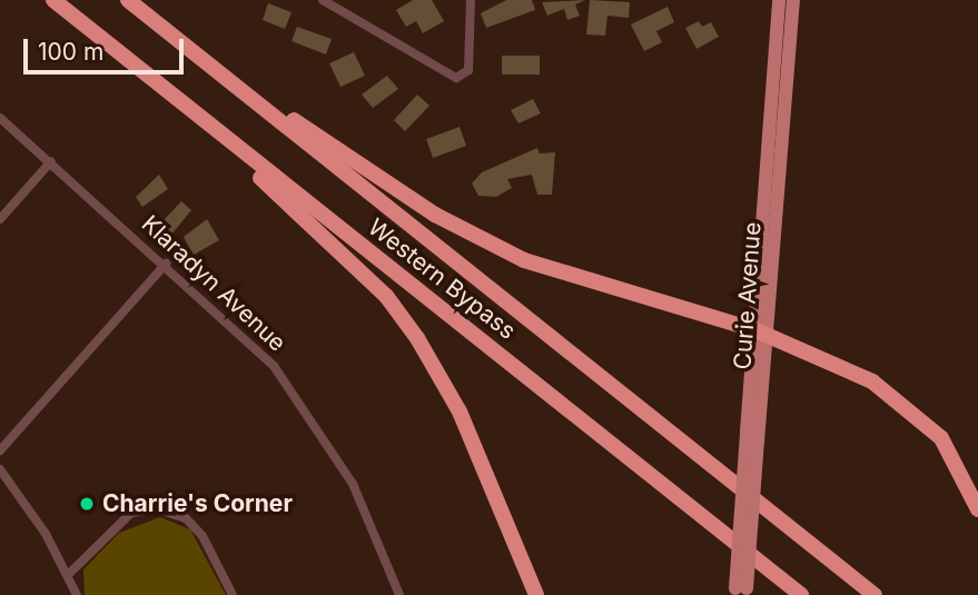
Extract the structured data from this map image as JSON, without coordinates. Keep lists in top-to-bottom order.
{
  "streets": {
    "highway": ["Western Bypass"],
    "main road": ["Curie Avenue"],
    "street": ["Klaradyn Avenue"]
  },
  "places": ["Charrie's Corner"],
  "scale_bar": "100 m"
}
